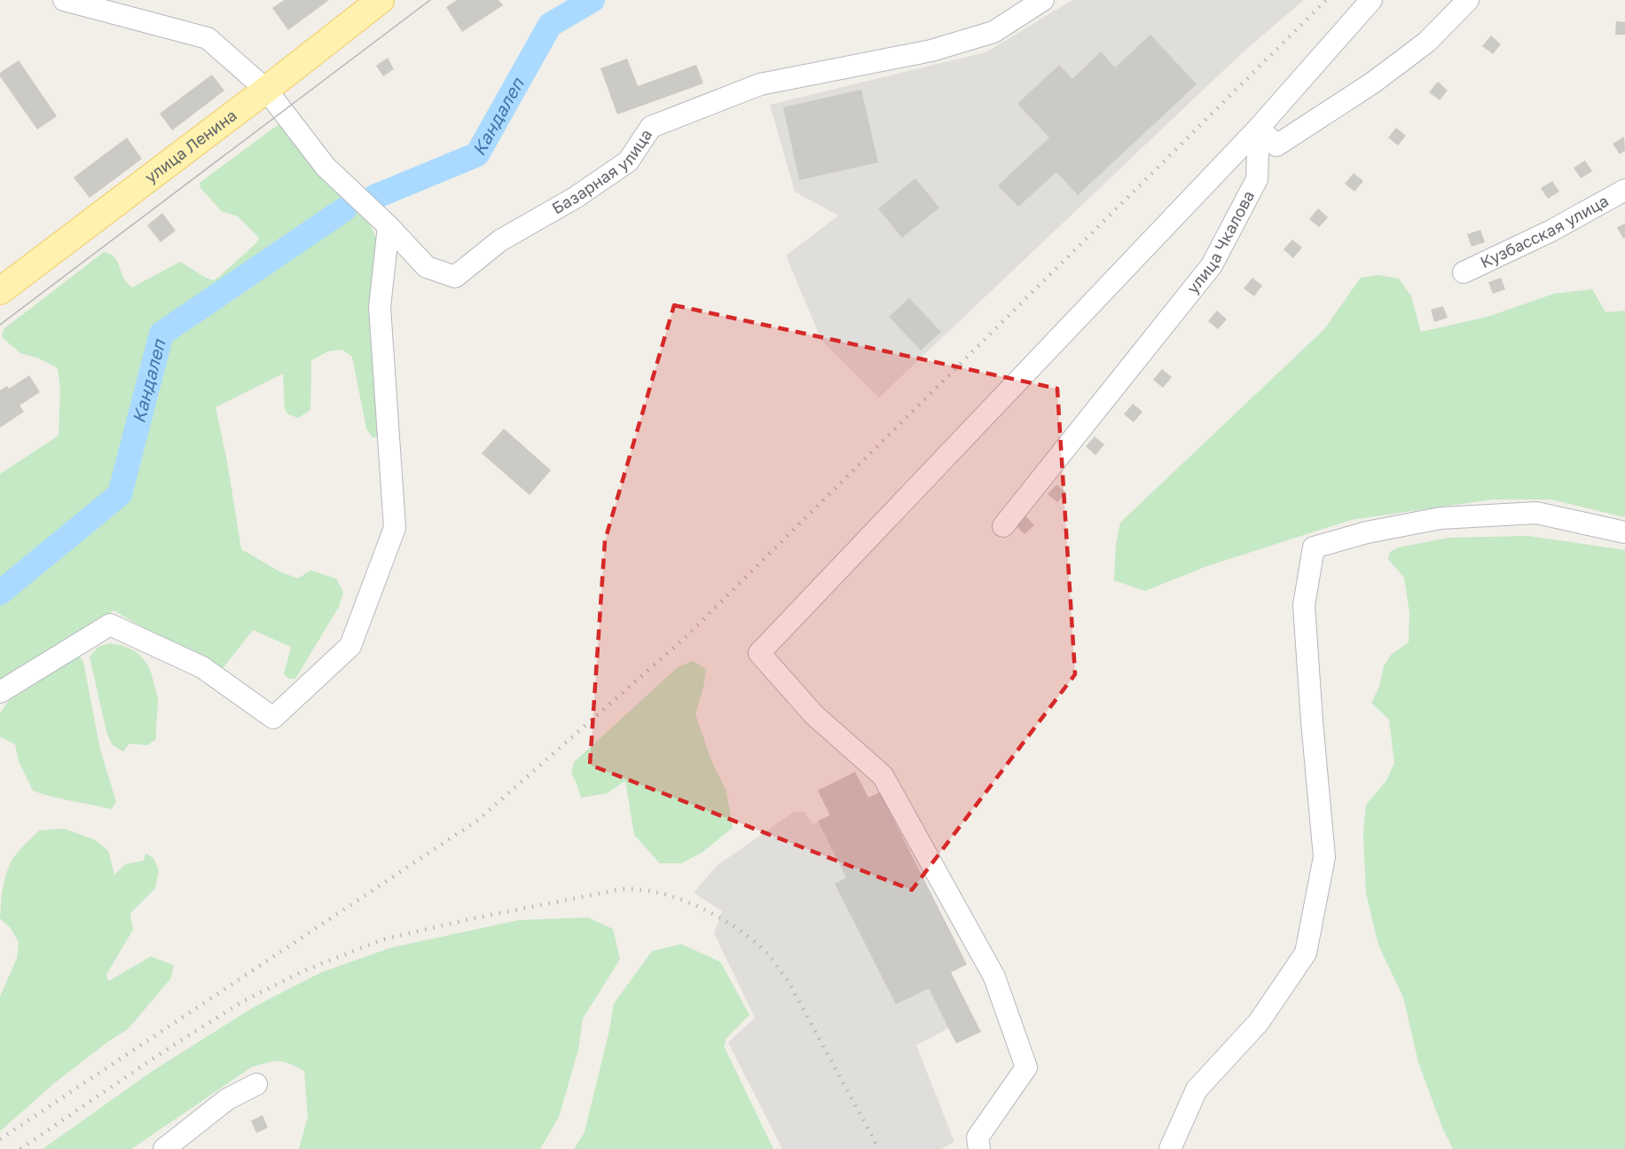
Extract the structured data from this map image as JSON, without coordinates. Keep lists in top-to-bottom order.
{
  "streets": {
    "main road": ["улица Ленина"],
    "street": ["Базарная улица", "Кузбасская улица", "улица Чкалова"]
  },
  "crossings": [
    ["улица Ленина", "Базарная улица"]
  ],
  "water": ["Кандалеп"]
}
